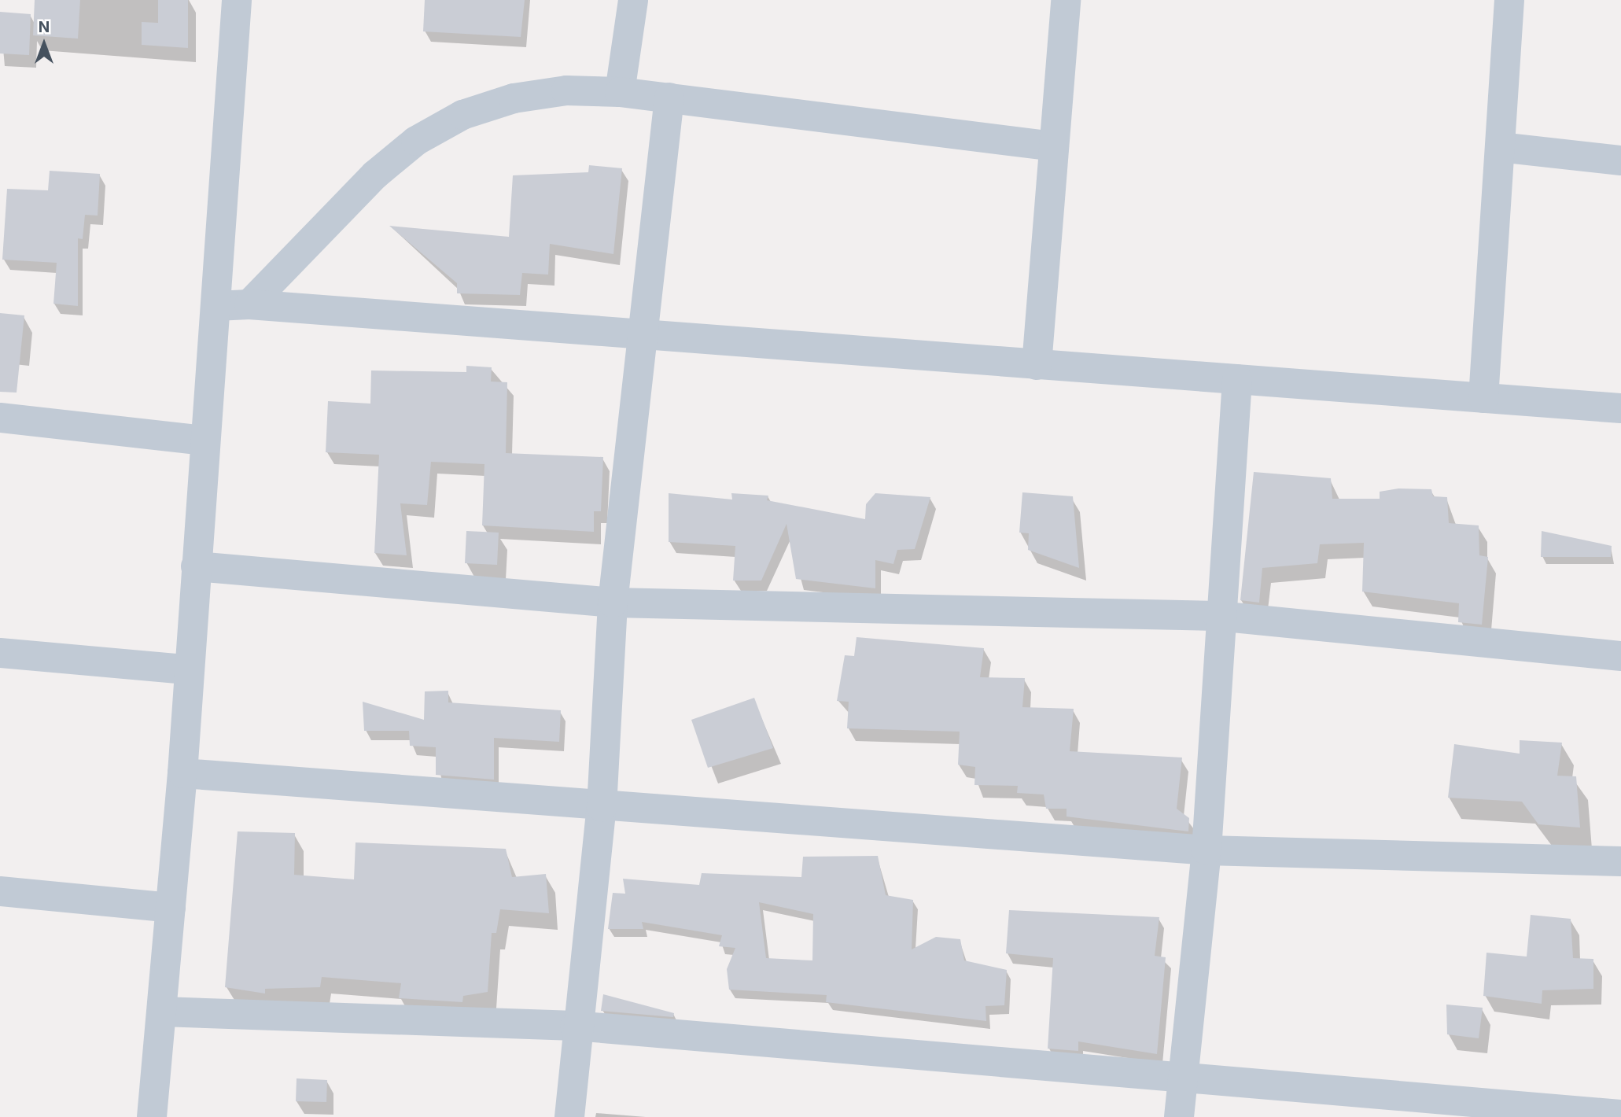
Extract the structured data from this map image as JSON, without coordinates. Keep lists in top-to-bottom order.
{
  "north": "top"
}
